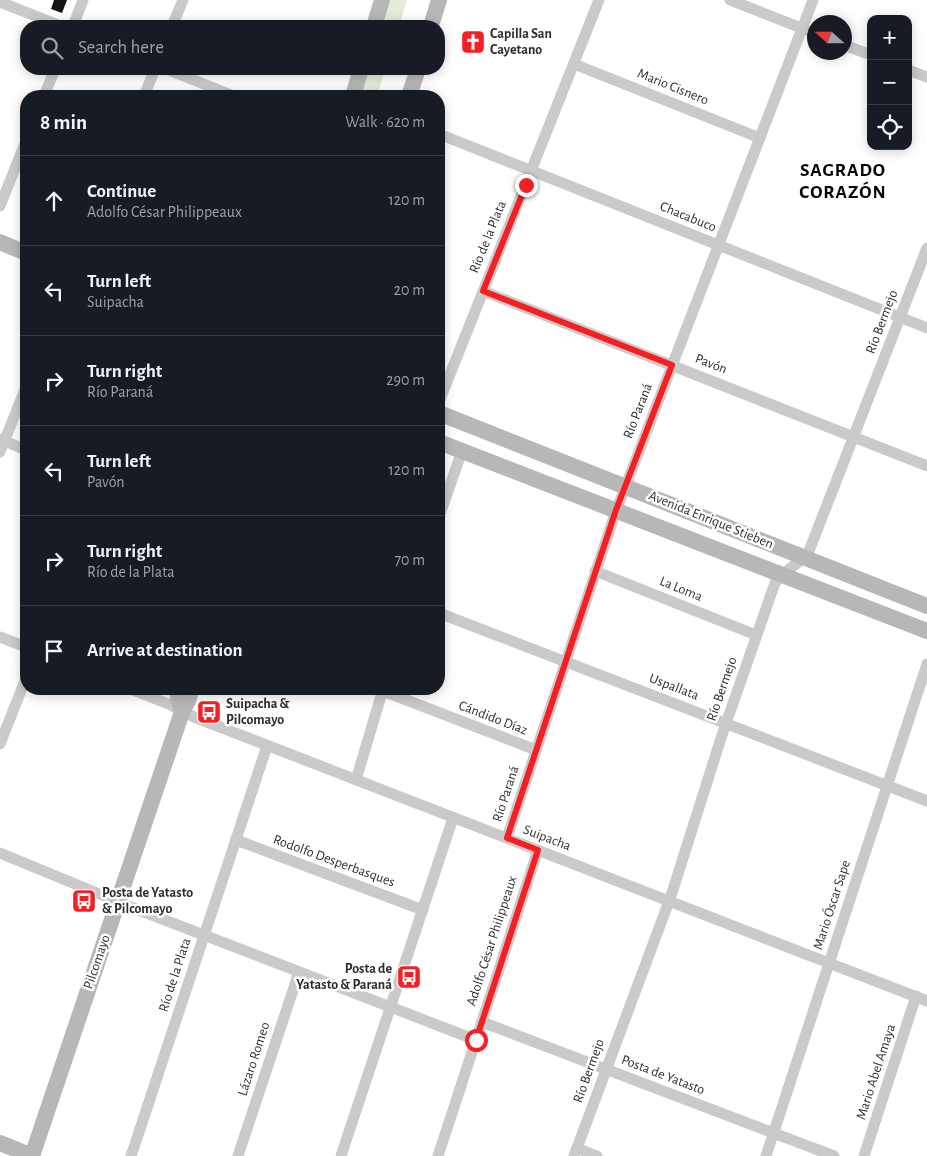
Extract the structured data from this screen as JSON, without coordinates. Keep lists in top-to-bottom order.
{
  "streets": {
    "main road": ["Avenida Enrique Stieben", "Pilcomayo"],
    "street": [
      "Mario Cisnero",
      "Chacabuco",
      "Río de la Plata",
      "Río Bermejo",
      "Pavón",
      "Río Paraná",
      "La Loma",
      "Uspallata",
      "Cándido Díaz",
      "Suipacha",
      "Rodolfo Desperbasques",
      "Mario Óscar Sape",
      "Adolfo César Philippeaux",
      "Lázaro Romeo",
      "Mario Abel Amaya",
      "Posta de Yatasto"
    ]
  },
  "crossings": [
    ["Mario Cisnero", "Río de la Plata"],
    ["Mario Cisnero", "Río Paraná"],
    ["Chacabuco", "Río de la Plata"],
    ["Chacabuco", "Río Bermejo"],
    ["Chacabuco", "Río Paraná"],
    ["Río de la Plata", "Pavón"],
    ["Río de la Plata", "Suipacha"],
    ["Río de la Plata", "Rodolfo Desperbasques"],
    ["Río Bermejo", "Pavón"],
    ["Río Bermejo", "Avenida Enrique Stieben"],
    ["Río Bermejo", "La Loma"],
    ["Río Bermejo", "Uspallata"],
    ["Río Bermejo", "Suipacha"],
    ["Río Bermejo", "Posta de Yatasto"],
    ["Pavón", "Río Paraná"],
    ["Río Paraná", "Avenida Enrique Stieben"],
    ["Río Paraná", "La Loma"],
    ["Río Paraná", "Uspallata"],
    ["Río Paraná", "Cándido Díaz"],
    ["Río Paraná", "Suipacha"],
    ["Uspallata", "Mario Óscar Sape"],
    ["Suipacha", "Mario Óscar Sape"],
    ["Suipacha", "Adolfo César Philippeaux"],
    ["Suipacha", "Pilcomayo"],
    ["Suipacha", "Mario Abel Amaya"],
    ["Mario Óscar Sape", "Posta de Yatasto"],
    ["Adolfo César Philippeaux", "Posta de Yatasto"]
  ],
  "districts": ["SAGRADO CORAZÓN"],
  "places": {
    "church": ["Capilla San Cayetano"],
    "bus stop": ["Suipacha & Pilcomayo", "Posta de Yatasto & Pilcomayo", "Posta de Yatasto & Paraná"]
  },
  "north": "left",
  "page": {
    "map_buttons": ["+", "−"],
    "search": "Search here",
    "heading": ["8 min", "Walk · 620 m"],
    "list": [
      ["Continue", "Adolfo César Philippeaux", "120 m"],
      ["Turn left", "Suipacha", "20 m"],
      ["Turn right", "Río Paraná", "290 m"],
      ["Turn left", "Pavón", "120 m"],
      ["Turn right", "Río de la Plata", "70 m"],
      "Arrive at destination"
    ]
  }
}
